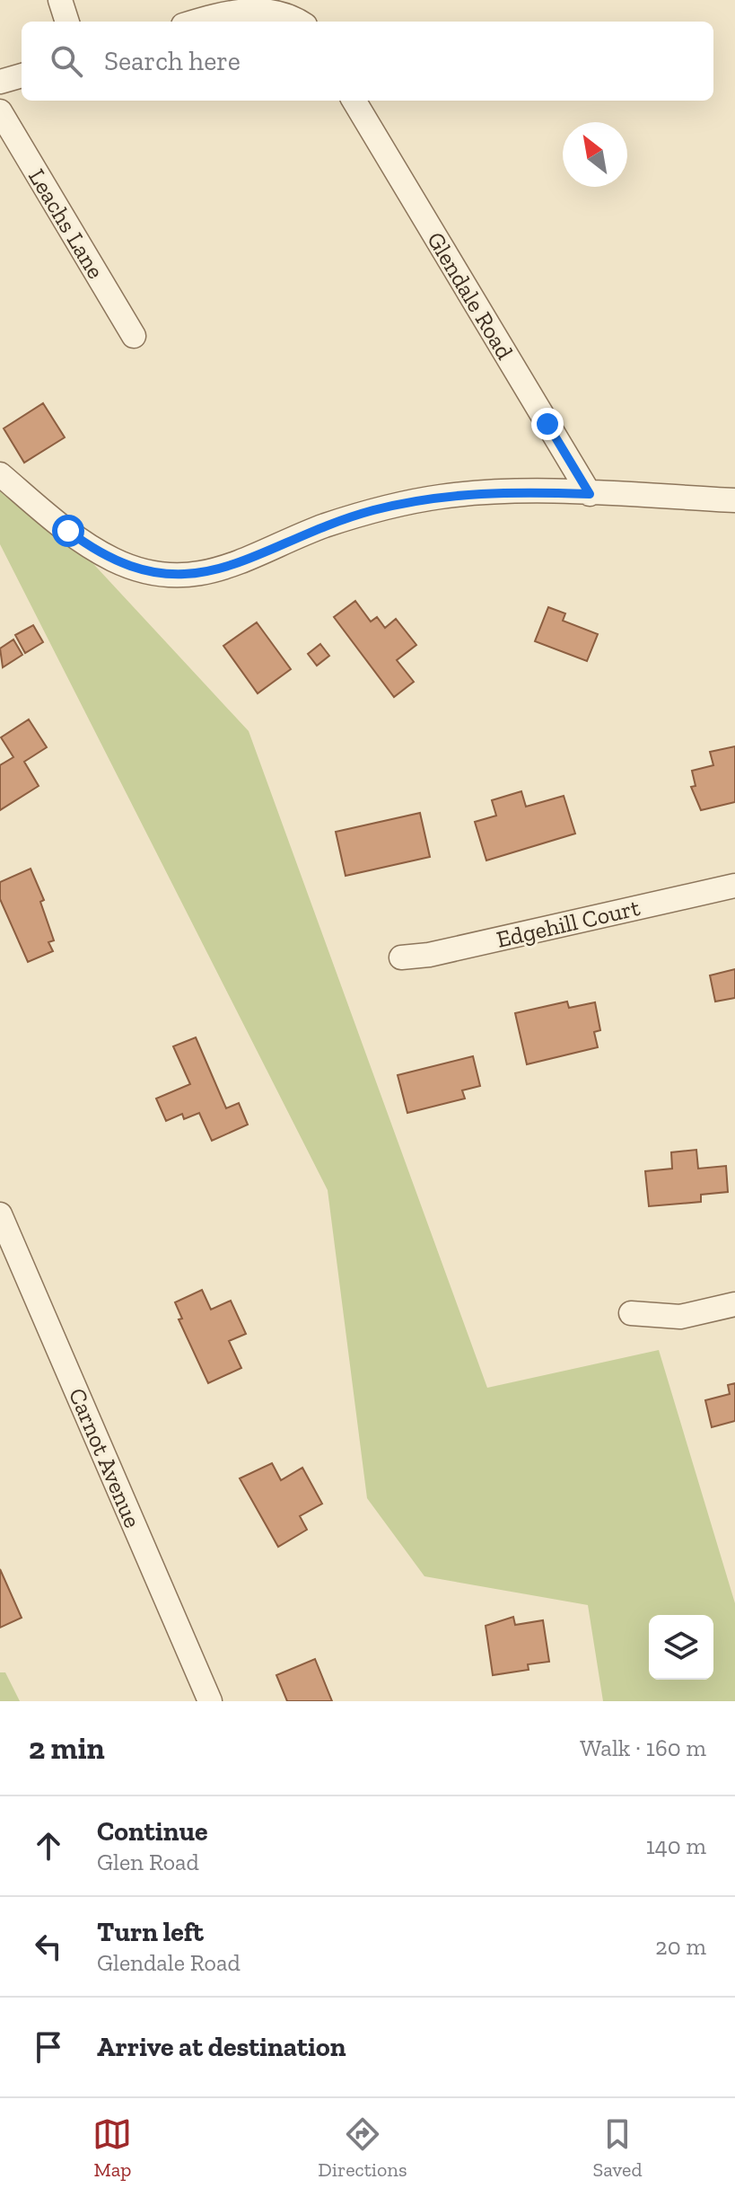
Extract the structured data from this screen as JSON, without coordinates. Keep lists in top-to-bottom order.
{
  "streets": {
    "street": [
      "Leachs Lane",
      "Glendale Road",
      "Edgehill Court",
      "Carnot Avenue"
    ]
  },
  "north": "top left",
  "page": {
    "search": "Search here",
    "heading": ["2 min", "Walk · 160 m"],
    "list": [
      ["Continue", "Glen Road", "140 m"],
      ["Turn left", "Glendale Road", "20 m"],
      "Arrive at destination"
    ],
    "nav": ["Map", "Directions", "Saved"]
  }
}
